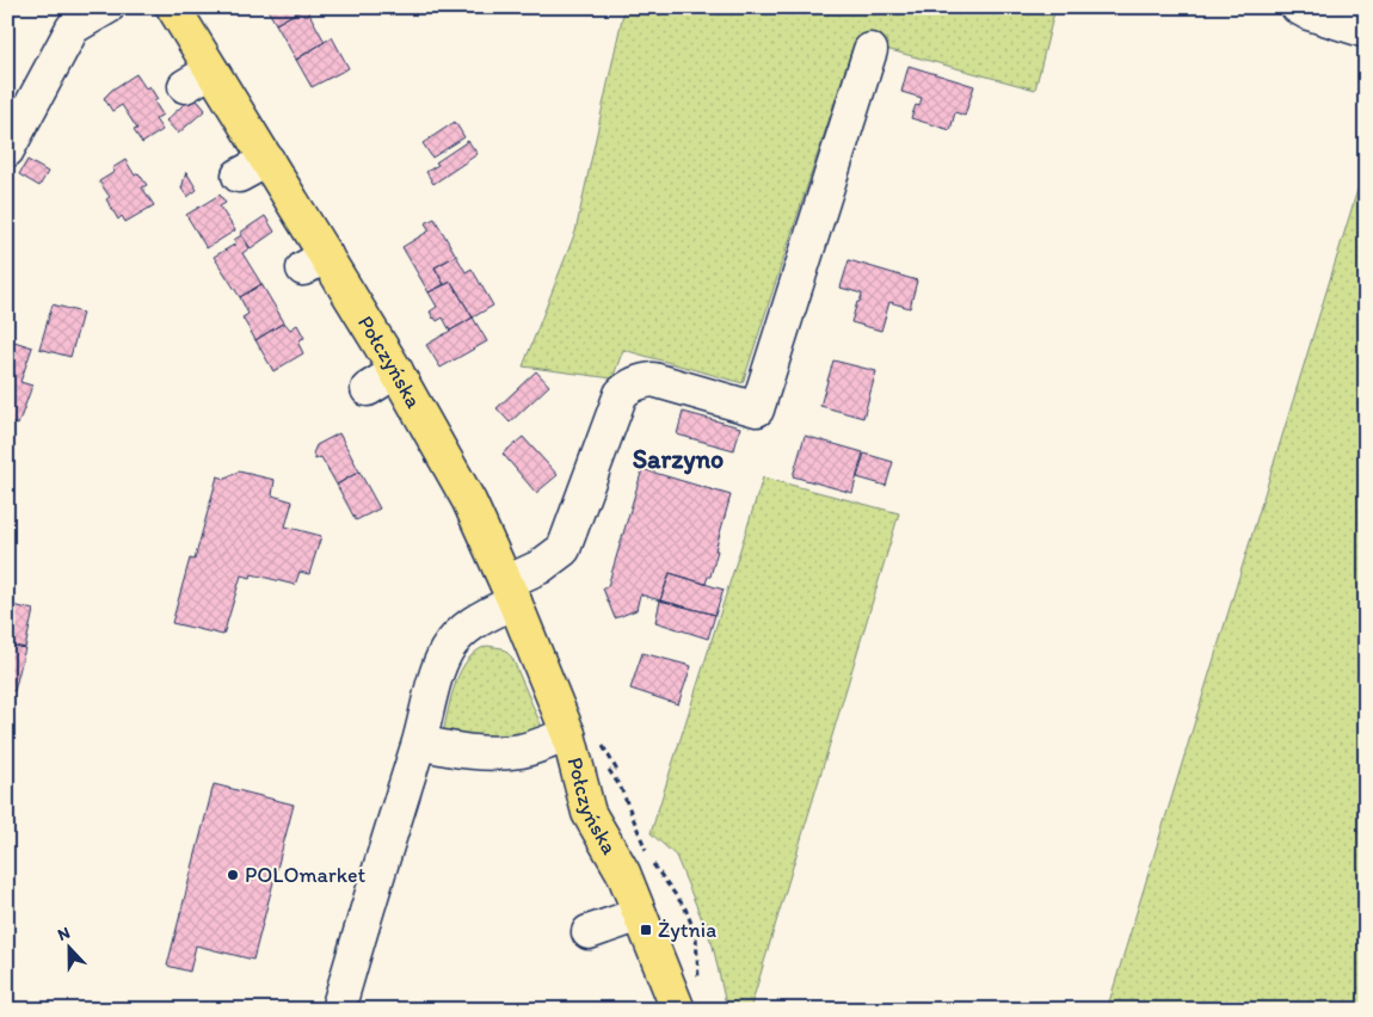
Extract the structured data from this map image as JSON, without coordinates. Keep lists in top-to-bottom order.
{
  "streets": {
    "main road": ["Połczyńska"]
  },
  "districts": ["Sarzyno"],
  "places": {
    "other": ["POLOmarket"],
    "transit": ["Żytnia"]
  },
  "north": "top"
}
